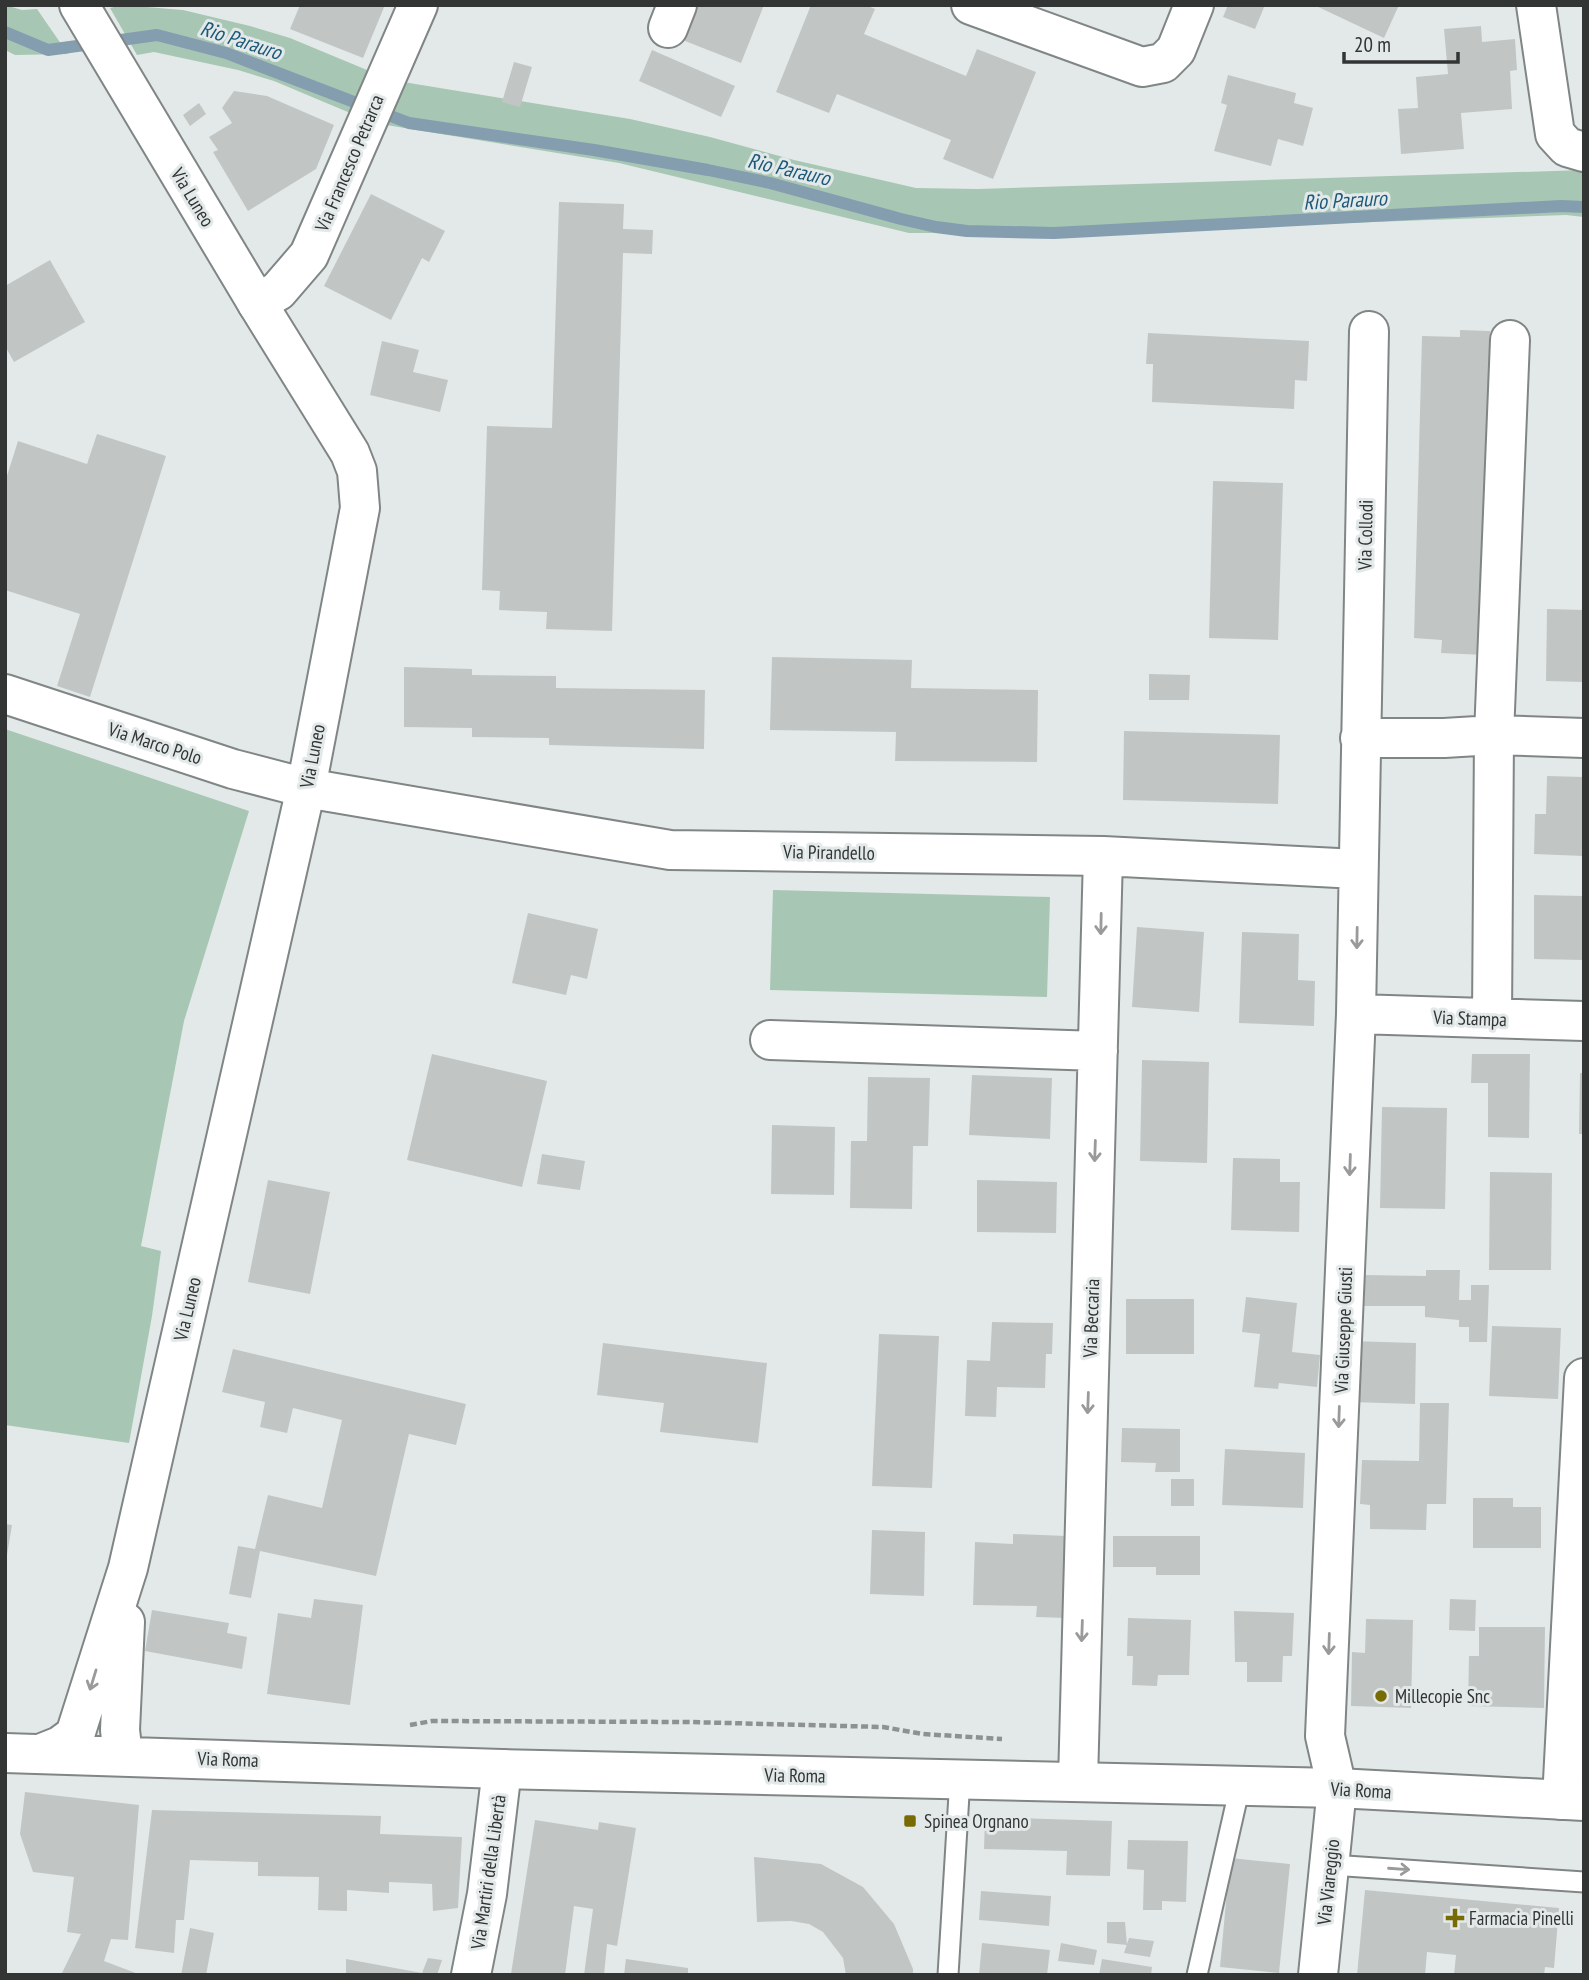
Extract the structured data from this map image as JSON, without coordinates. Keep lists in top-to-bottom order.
{
  "streets": {
    "street": [
      "Via Francesco Petrarca",
      "Via Luneo",
      "Via Collodi",
      "Via Marco Polo",
      "Via Pirandello",
      "Via Stampa",
      "Via Beccaria",
      "Via Giuseppe Giusti",
      "Via Roma",
      "Via Martiri della Libertà",
      "Via Viareggio"
    ]
  },
  "crossings": [
    ["Via Francesco Petrarca", "Via Luneo"],
    ["Via Luneo", "Via Marco Polo"],
    ["Via Luneo", "Via Pirandello"],
    ["Via Luneo", "Via Roma"],
    ["Via Collodi", "Via Pirandello"],
    ["Via Collodi", "Via Giuseppe Giusti"],
    ["Via Marco Polo", "Via Pirandello"],
    ["Via Pirandello", "Via Beccaria"],
    ["Via Pirandello", "Via Giuseppe Giusti"],
    ["Via Stampa", "Via Giuseppe Giusti"],
    ["Via Beccaria", "Via Roma"],
    ["Via Giuseppe Giusti", "Via Roma"],
    ["Via Giuseppe Giusti", "Via Viareggio"],
    ["Via Roma", "Via Martiri della Libertà"],
    ["Via Roma", "Via Viareggio"]
  ],
  "one_way": ["Via Beccaria"],
  "water": ["Rio Parauro"],
  "places": {
    "other": ["Millecopie Snc"],
    "transit": ["Spinea Orgnano"],
    "health": ["Farmacia Pinelli"]
  },
  "scale_bar": "20 m"
}
